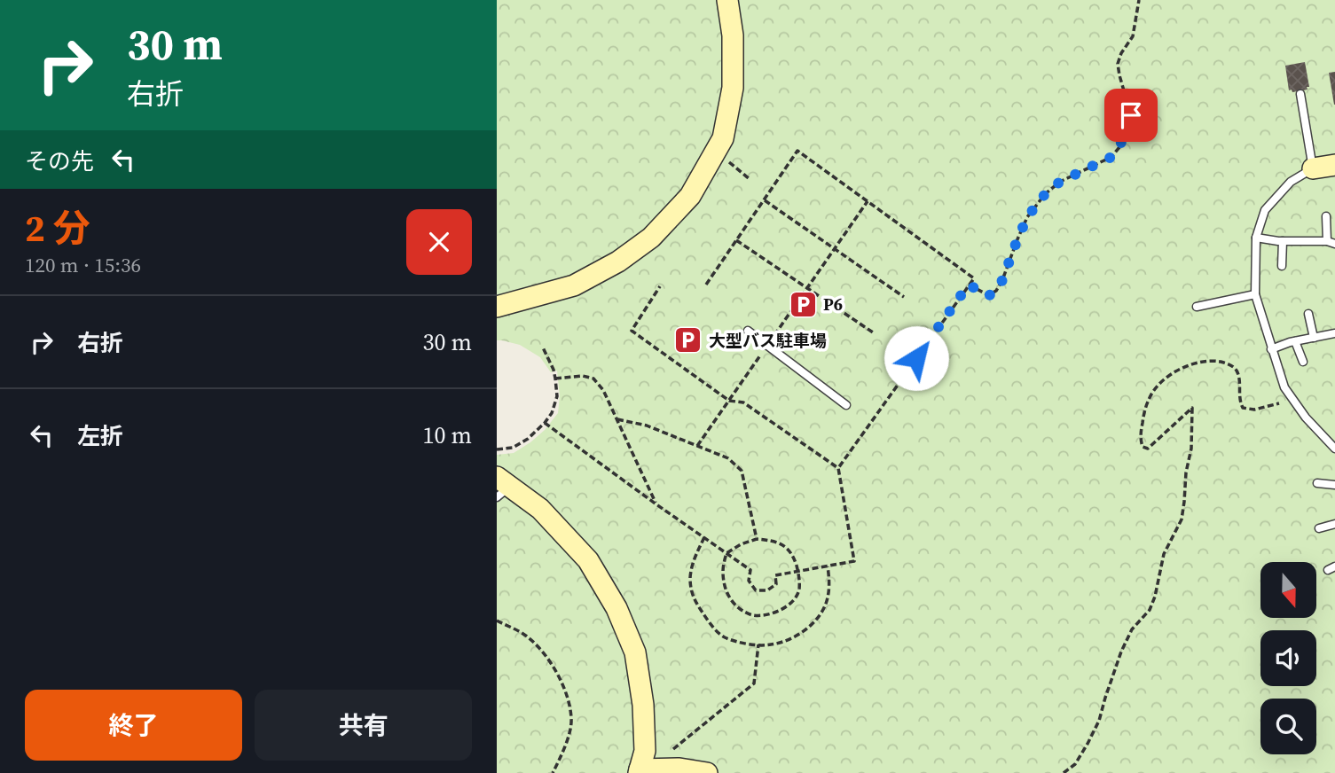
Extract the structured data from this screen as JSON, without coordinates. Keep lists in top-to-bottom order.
{
  "places": {
    "parking": ["P6", "大型バス駐車場"]
  },
  "north": "bottom",
  "page": {
    "turn": ["30 m", "右折"],
    "then": "その先",
    "heading": ["2 分", "120 m · 15:36"],
    "list": [
      {
        "name": "右折",
        "value": "30 m"
      },
      {
        "name": "左折",
        "value": "10 m"
      }
    ],
    "buttons": ["終了", "共有"]
  }
}
